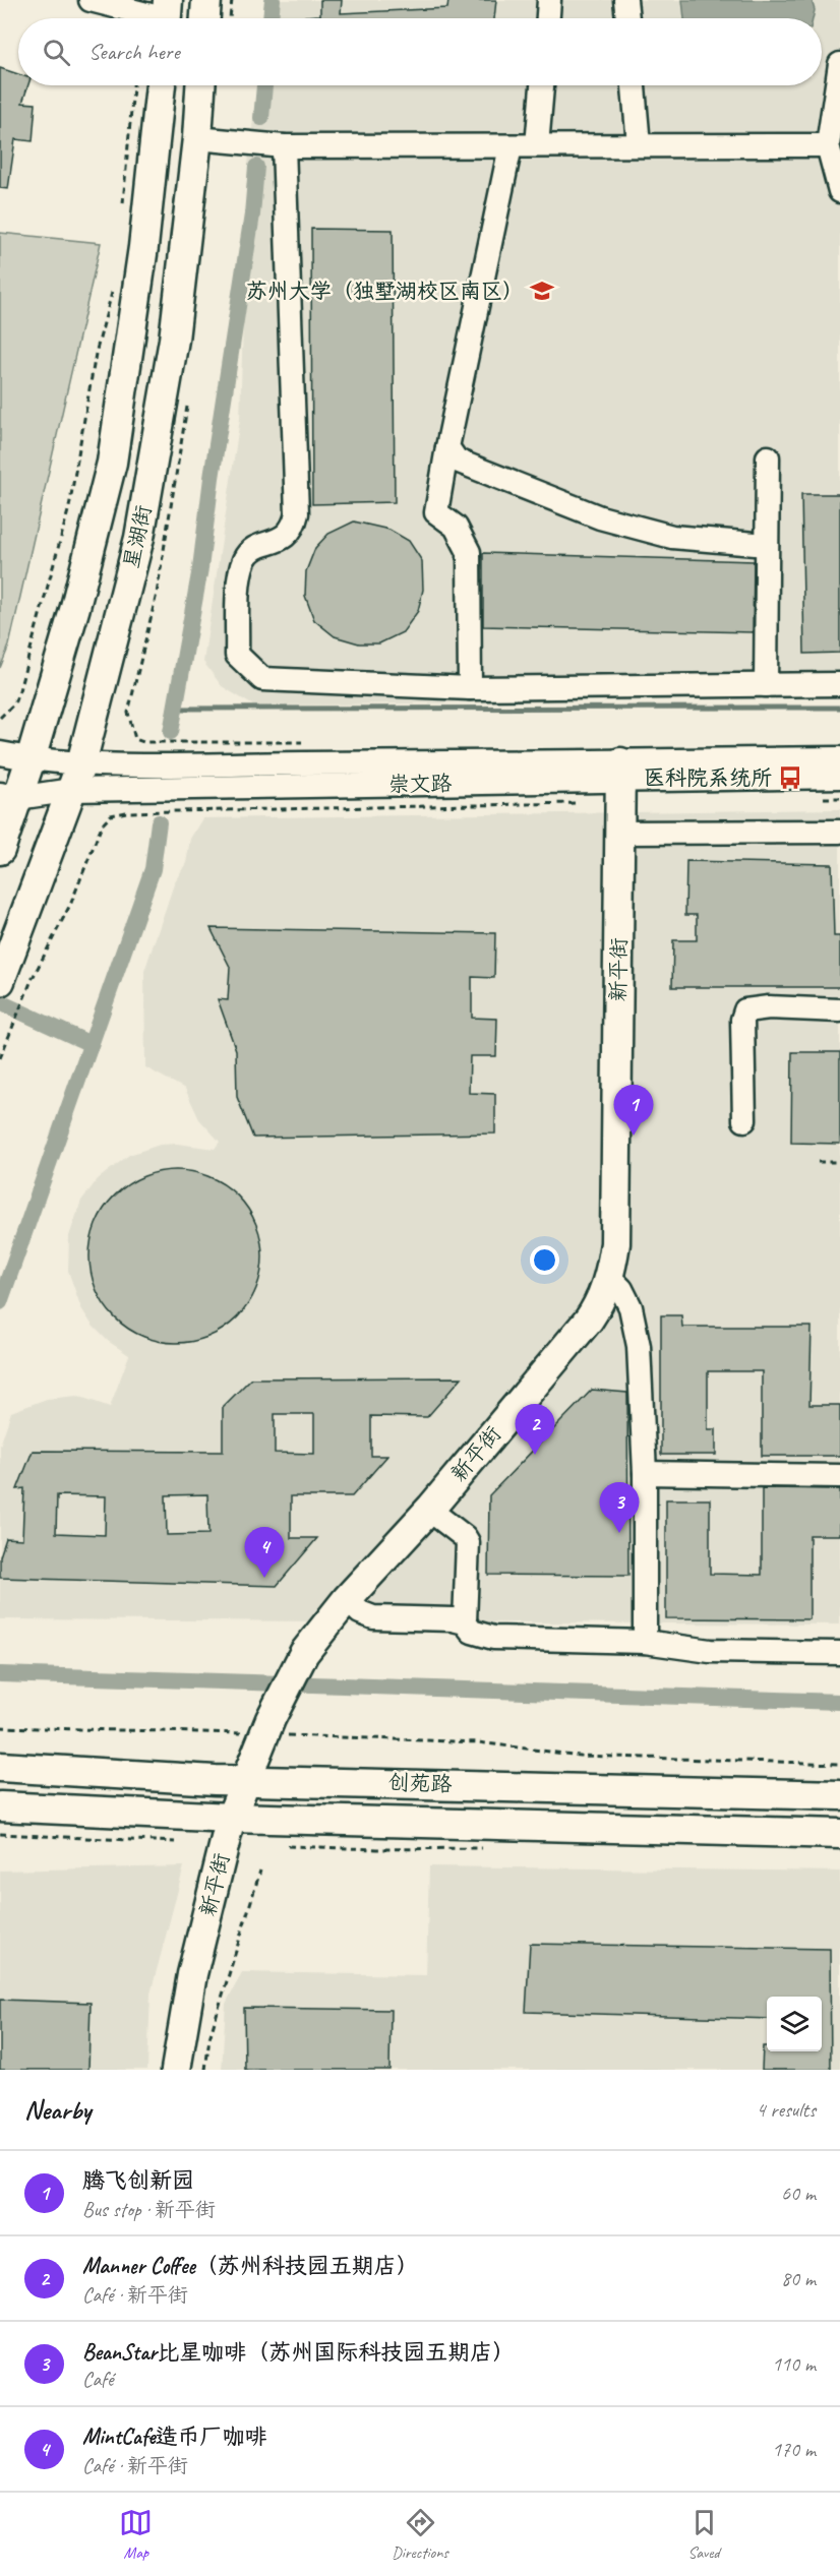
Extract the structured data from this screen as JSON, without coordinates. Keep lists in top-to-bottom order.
{
  "streets": {
    "main road": ["星湖街", "新平街", "创苑路"],
    "street": ["崇文路"]
  },
  "crossings": [
    ["星湖街", "崇文路"],
    ["崇文路", "新平街"],
    ["新平街", "创苑路"]
  ],
  "places": {
    "school or university": ["苏州大学（独墅湖校区南区）"],
    "bus stop": ["医科院系统所"]
  },
  "page": {
    "search": "Search here",
    "pins": [
      "1",
      "2",
      "3",
      "4"
    ],
    "heading": ["Nearby", "4 results"],
    "list": [
      {
        "mark": "1",
        "name": "腾飞创新园",
        "note": "Bus stop · 新平街",
        "value": "60 m"
      },
      {
        "mark": "2",
        "name": "Manner Coffee（苏州科技园五期店）",
        "note": "Café · 新平街",
        "value": "80 m"
      },
      {
        "mark": "3",
        "name": "BeanStar比星咖啡（苏州国际科技园五期店）",
        "note": "Café",
        "value": "110 m"
      },
      {
        "mark": "4",
        "name": "MintCafe造币厂咖啡",
        "note": "Café · 新平街",
        "value": "170 m"
      }
    ],
    "nav": ["Map", "Directions", "Saved"]
  }
}
